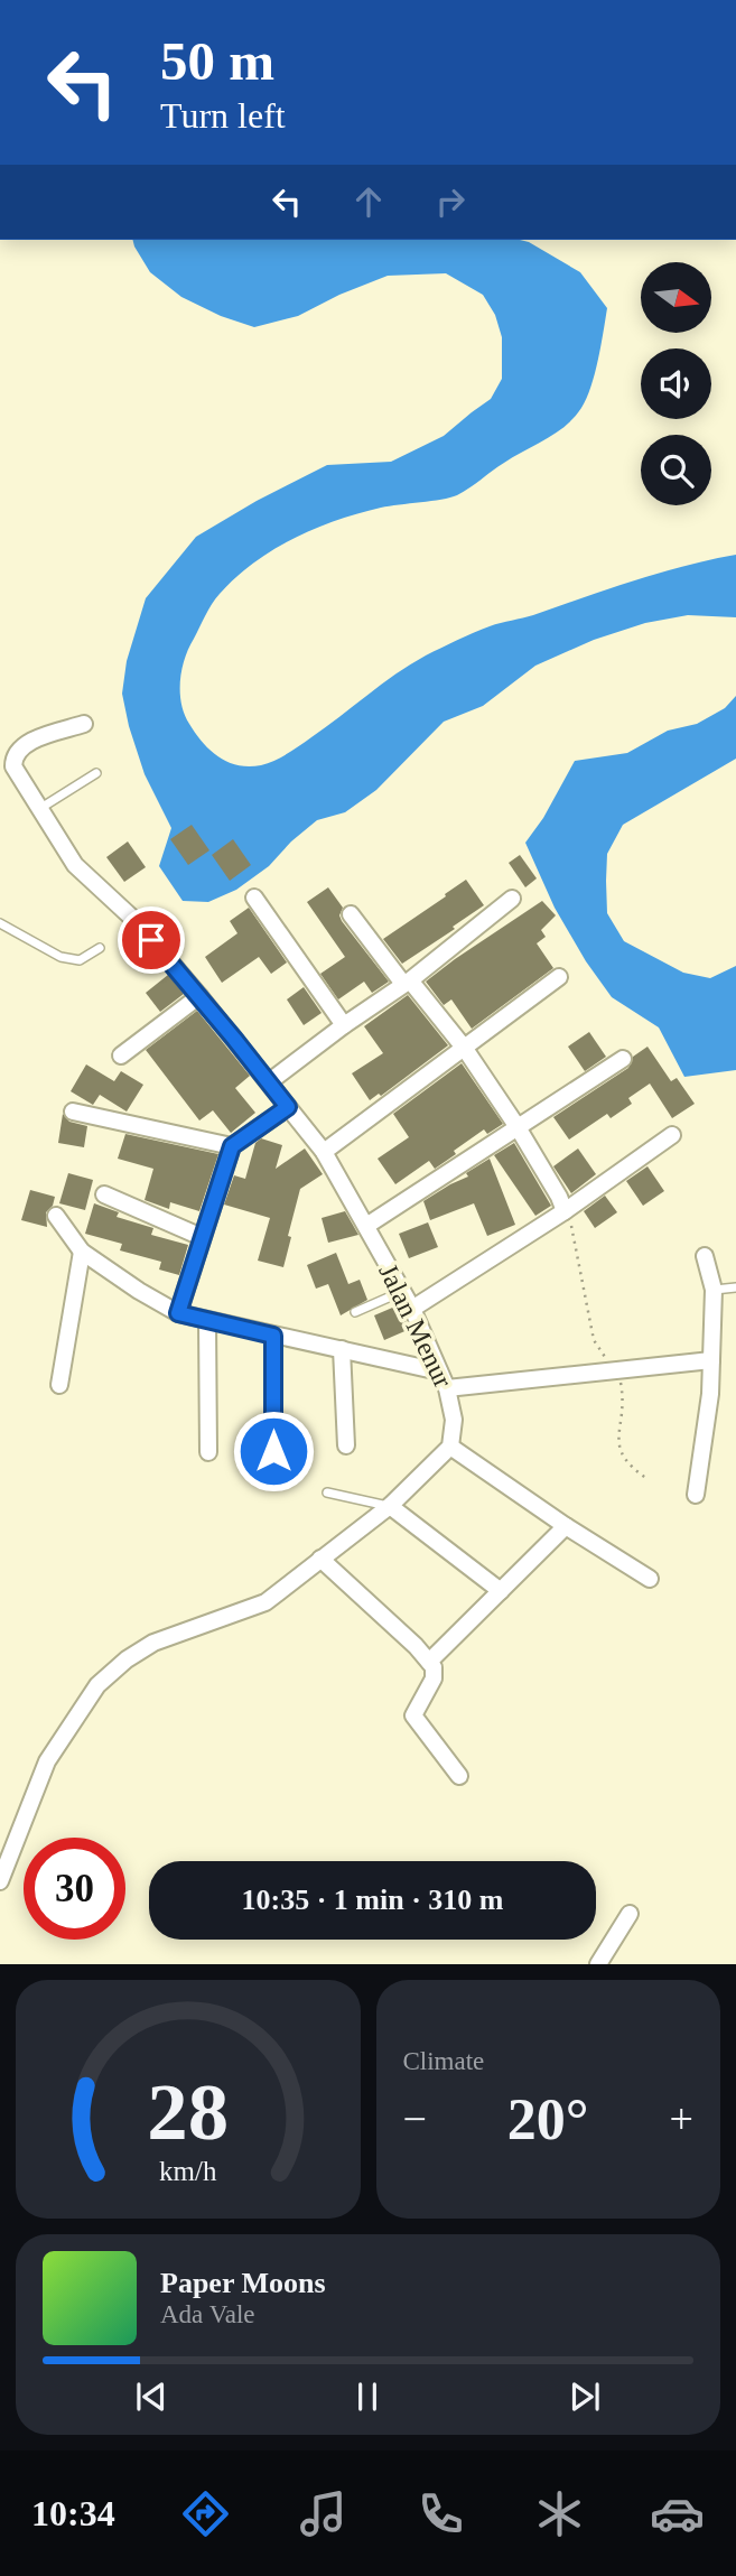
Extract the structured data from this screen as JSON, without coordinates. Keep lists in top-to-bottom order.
{
  "streets": {
    "street": ["Jalan Menur"]
  },
  "north": "right",
  "page": {
    "turn": ["50 m", "Turn left"],
    "limit": "30",
    "trip": "10:35 · 1 min · 310 m",
    "tile": "Climate",
    "heat": ["−", "20°", "+"],
    "song": ["Paper Moons", "Ada Vale"],
    "tabs": "10:34",
    "gauge": ["28", "km/h"]
  }
}
